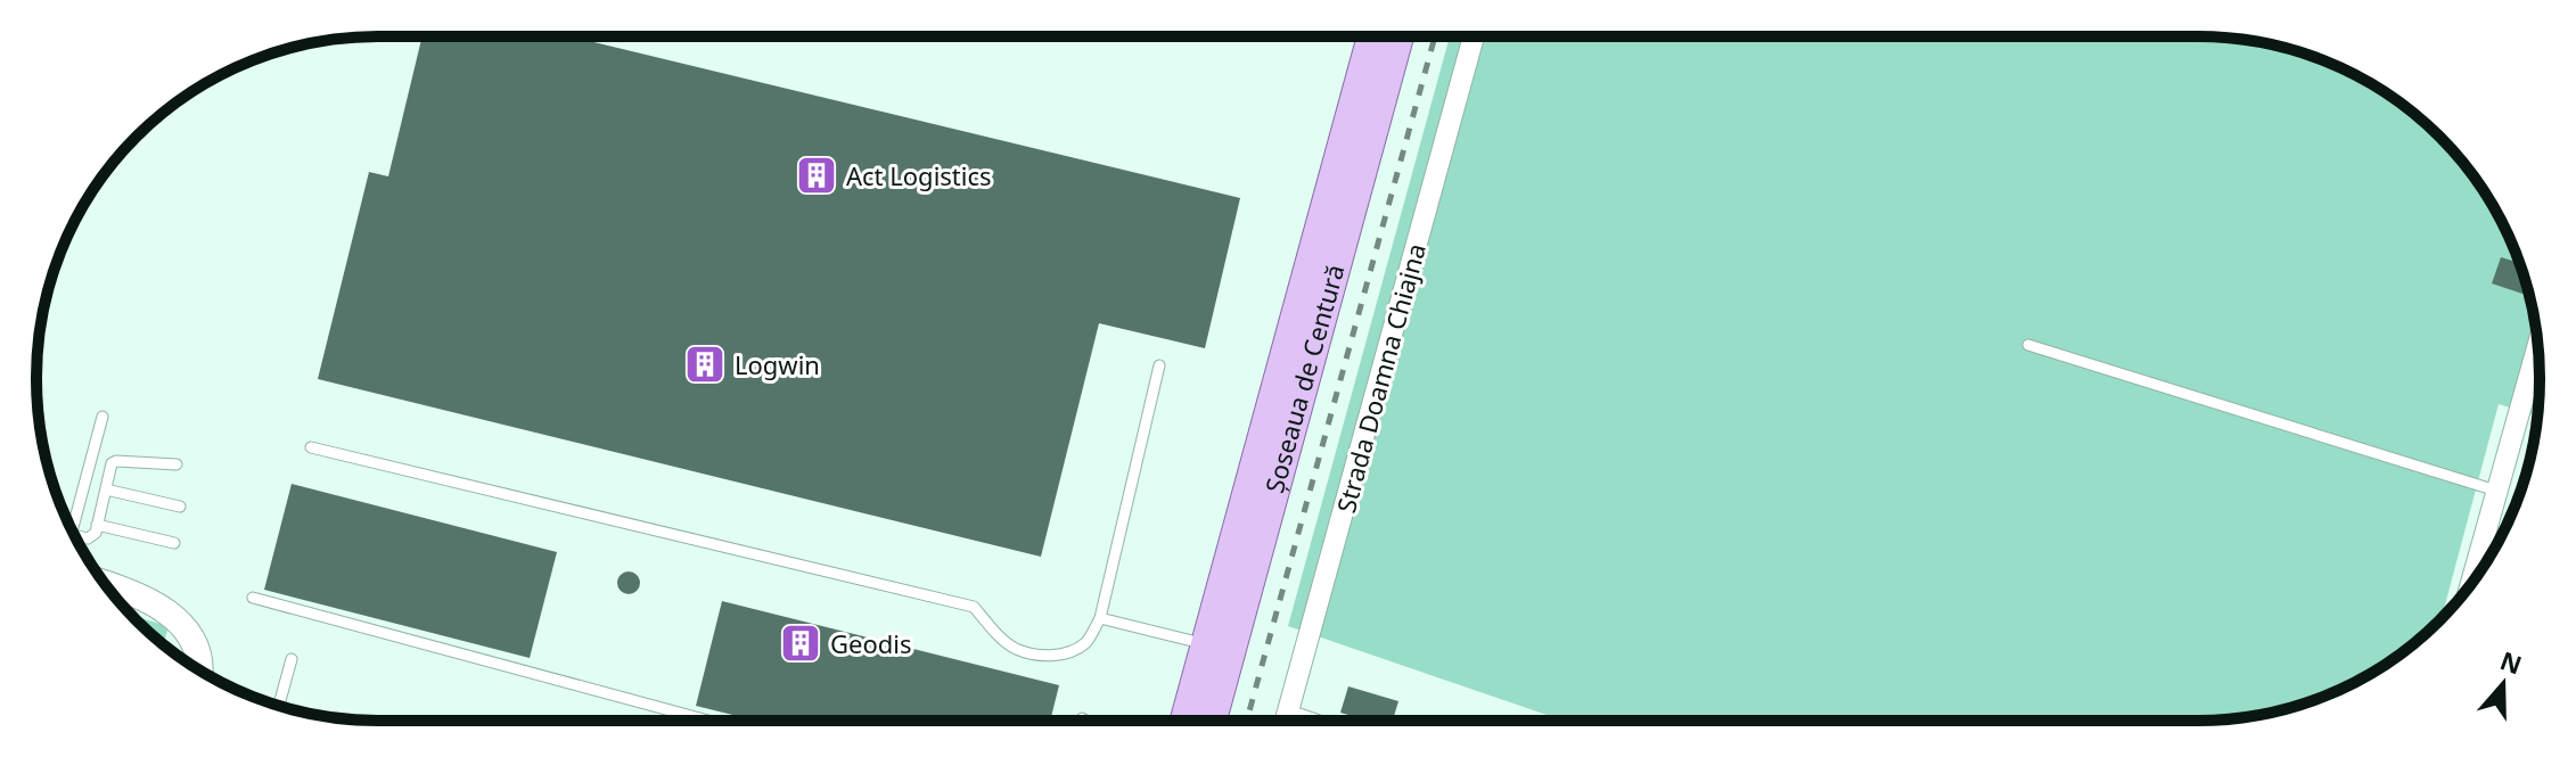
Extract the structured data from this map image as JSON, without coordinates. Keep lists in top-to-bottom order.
{
  "streets": {
    "main road": ["Șoseaua de Centură"],
    "street": ["Strada Doamna Chiajna"]
  },
  "places": {
    "building": ["Act Logistics", "Logwin", "Geodis"]
  },
  "north": "top"
}
